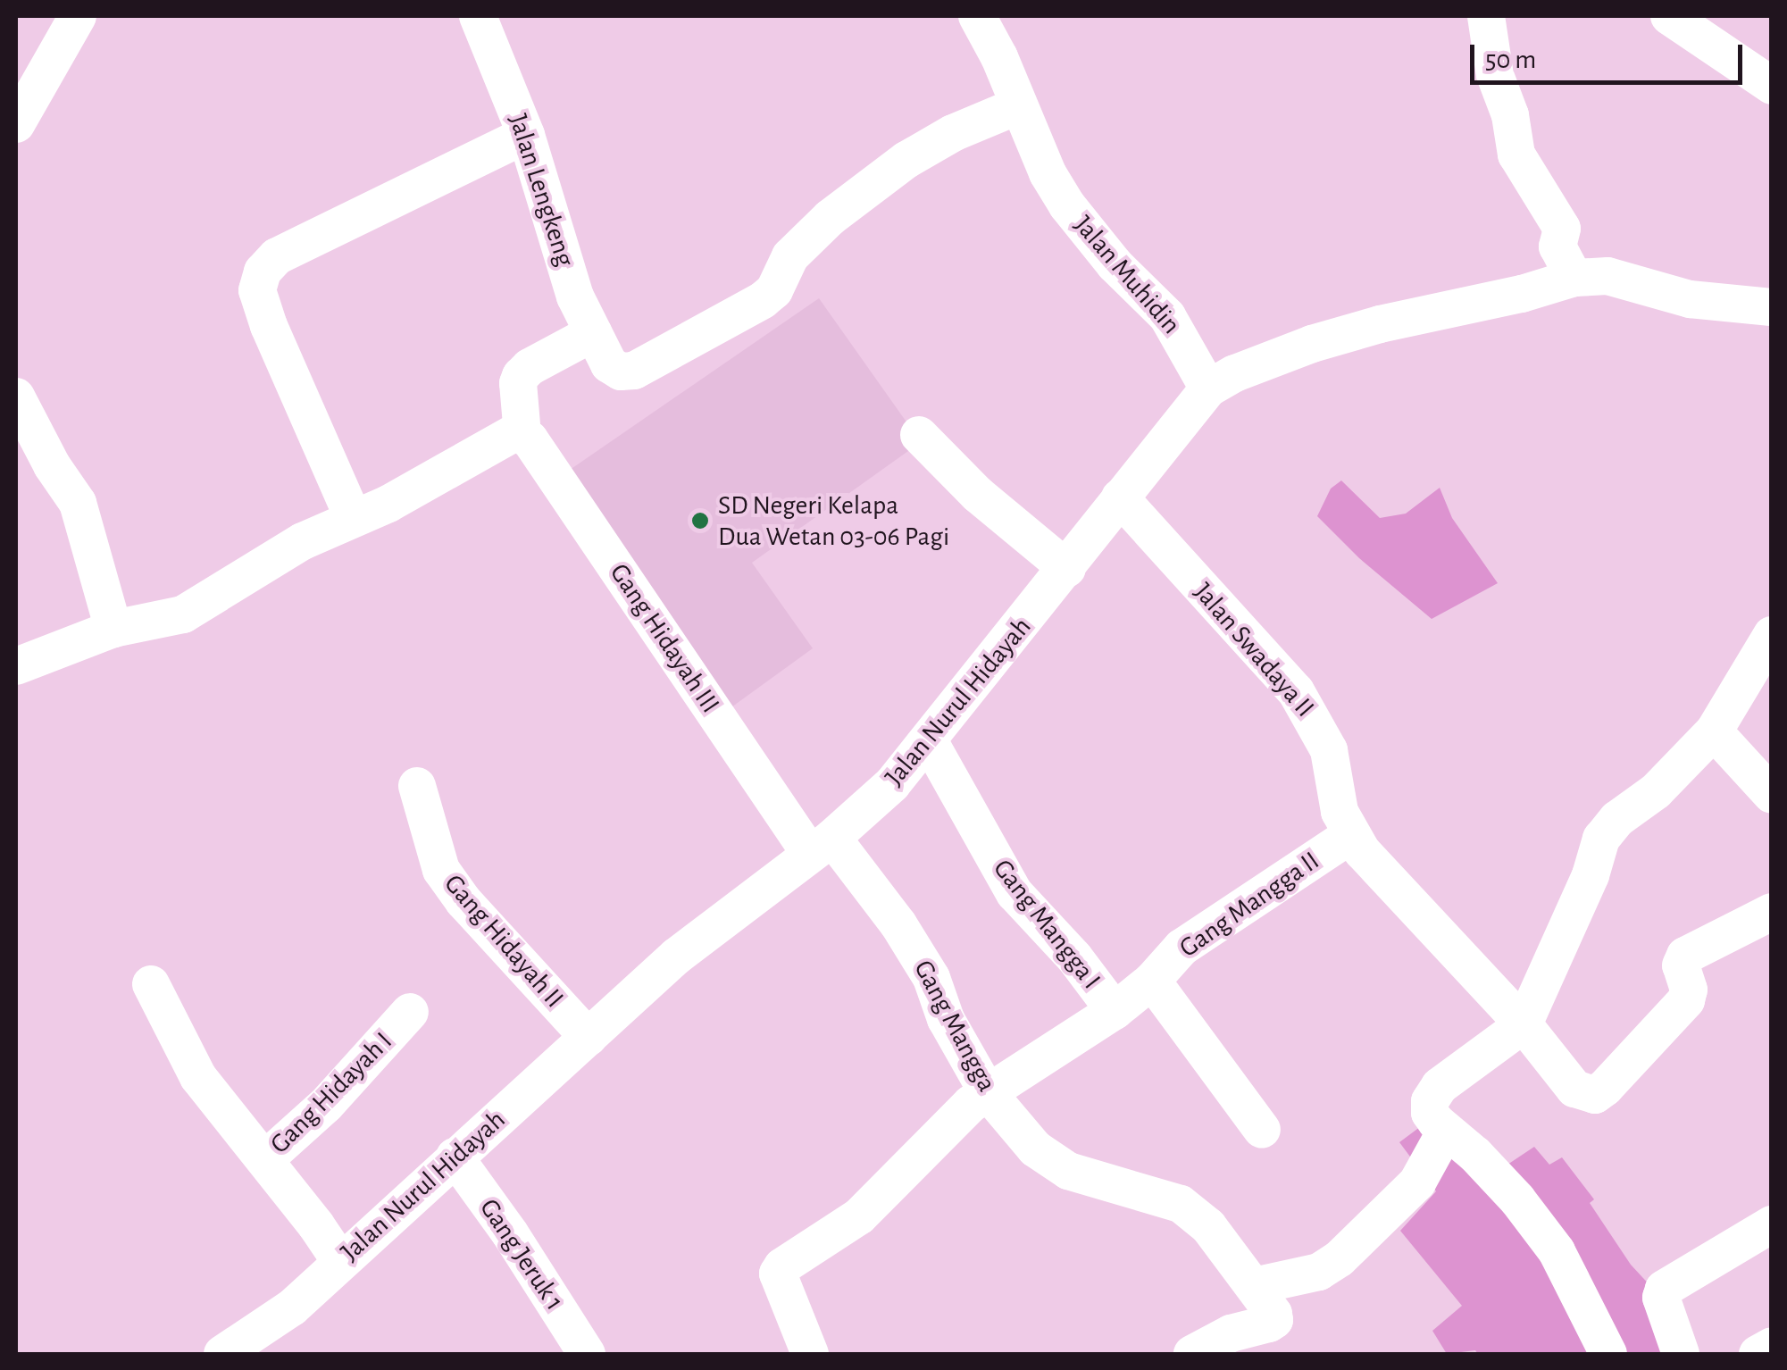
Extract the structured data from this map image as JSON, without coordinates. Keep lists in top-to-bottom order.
{
  "streets": {
    "street": [
      "Jalan Lengkeng",
      "Jalan Muhidin",
      "Gang Hidayah III",
      "Jalan Swadaya II",
      "Jalan Nurul Hidayah",
      "Gang Mangga II",
      "Gang Mangga I",
      "Gang Hidayah II",
      "Gang Mangga",
      "Gang Hidayah I",
      "Gang Jeruk 1"
    ]
  },
  "crossings": [
    ["Jalan Muhidin", "Jalan Nurul Hidayah"],
    ["Gang Hidayah III", "Jalan Nurul Hidayah"],
    ["Gang Hidayah III", "Gang Mangga"],
    ["Jalan Swadaya II", "Jalan Nurul Hidayah"],
    ["Jalan Swadaya II", "Gang Mangga II"],
    ["Jalan Nurul Hidayah", "Gang Mangga I"],
    ["Jalan Nurul Hidayah", "Gang Hidayah II"],
    ["Jalan Nurul Hidayah", "Gang Mangga"],
    ["Jalan Nurul Hidayah", "Gang Hidayah I"],
    ["Jalan Nurul Hidayah", "Gang Jeruk 1"],
    ["Gang Mangga II", "Gang Mangga I"],
    ["Gang Mangga II", "Gang Mangga"]
  ],
  "places": ["SD Negeri Kelapa Dua Wetan 03-06 Pagi"],
  "scale_bar": "50 m"
}
